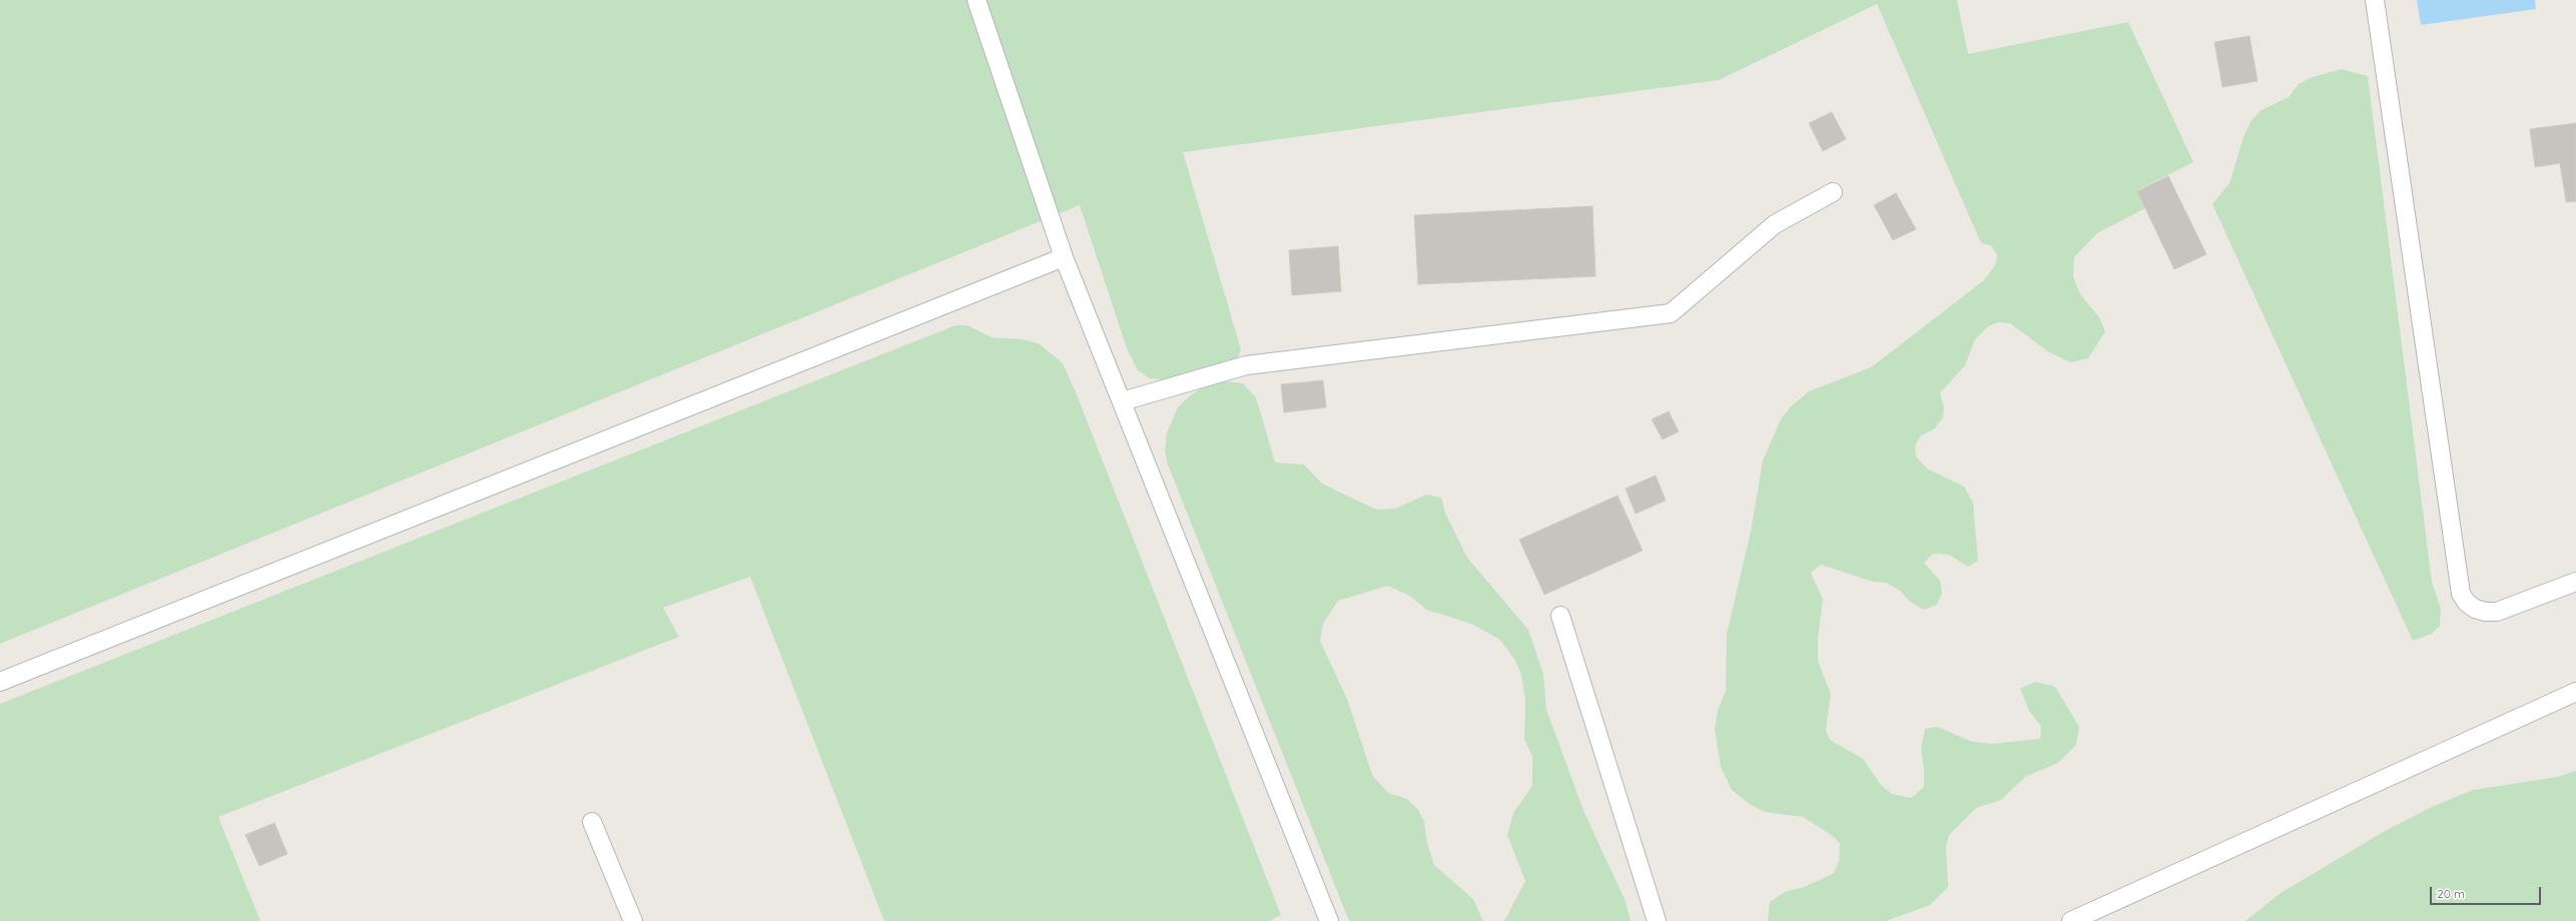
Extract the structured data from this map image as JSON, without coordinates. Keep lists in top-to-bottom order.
{
  "scale_bar": "20 m"
}
